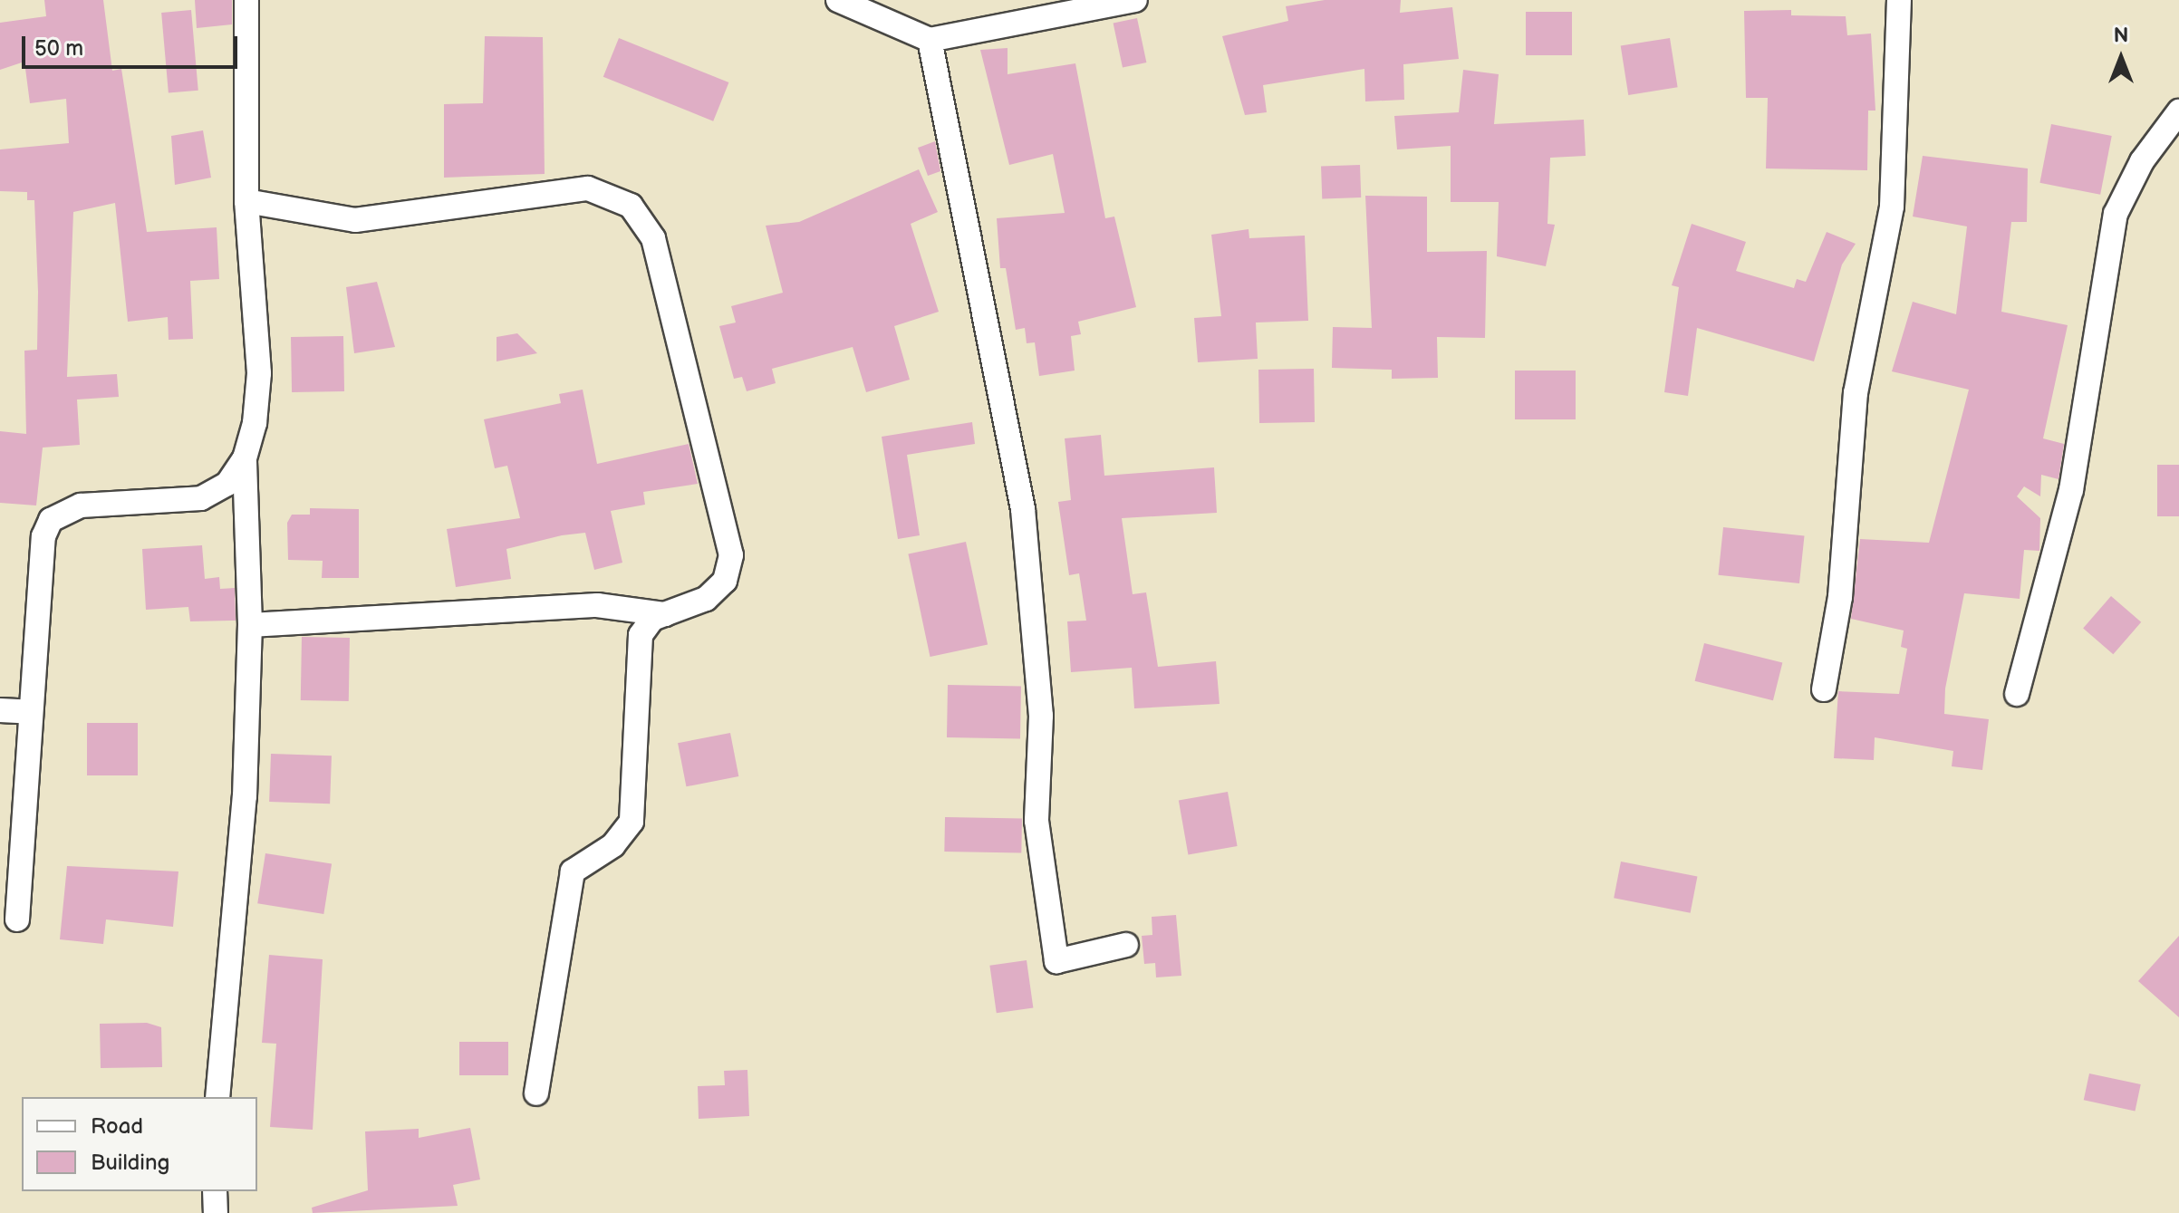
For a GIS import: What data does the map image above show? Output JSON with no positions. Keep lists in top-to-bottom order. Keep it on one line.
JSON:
{"legend":["Road","Building"],"scale_bar":"50 m","north":"top"}
